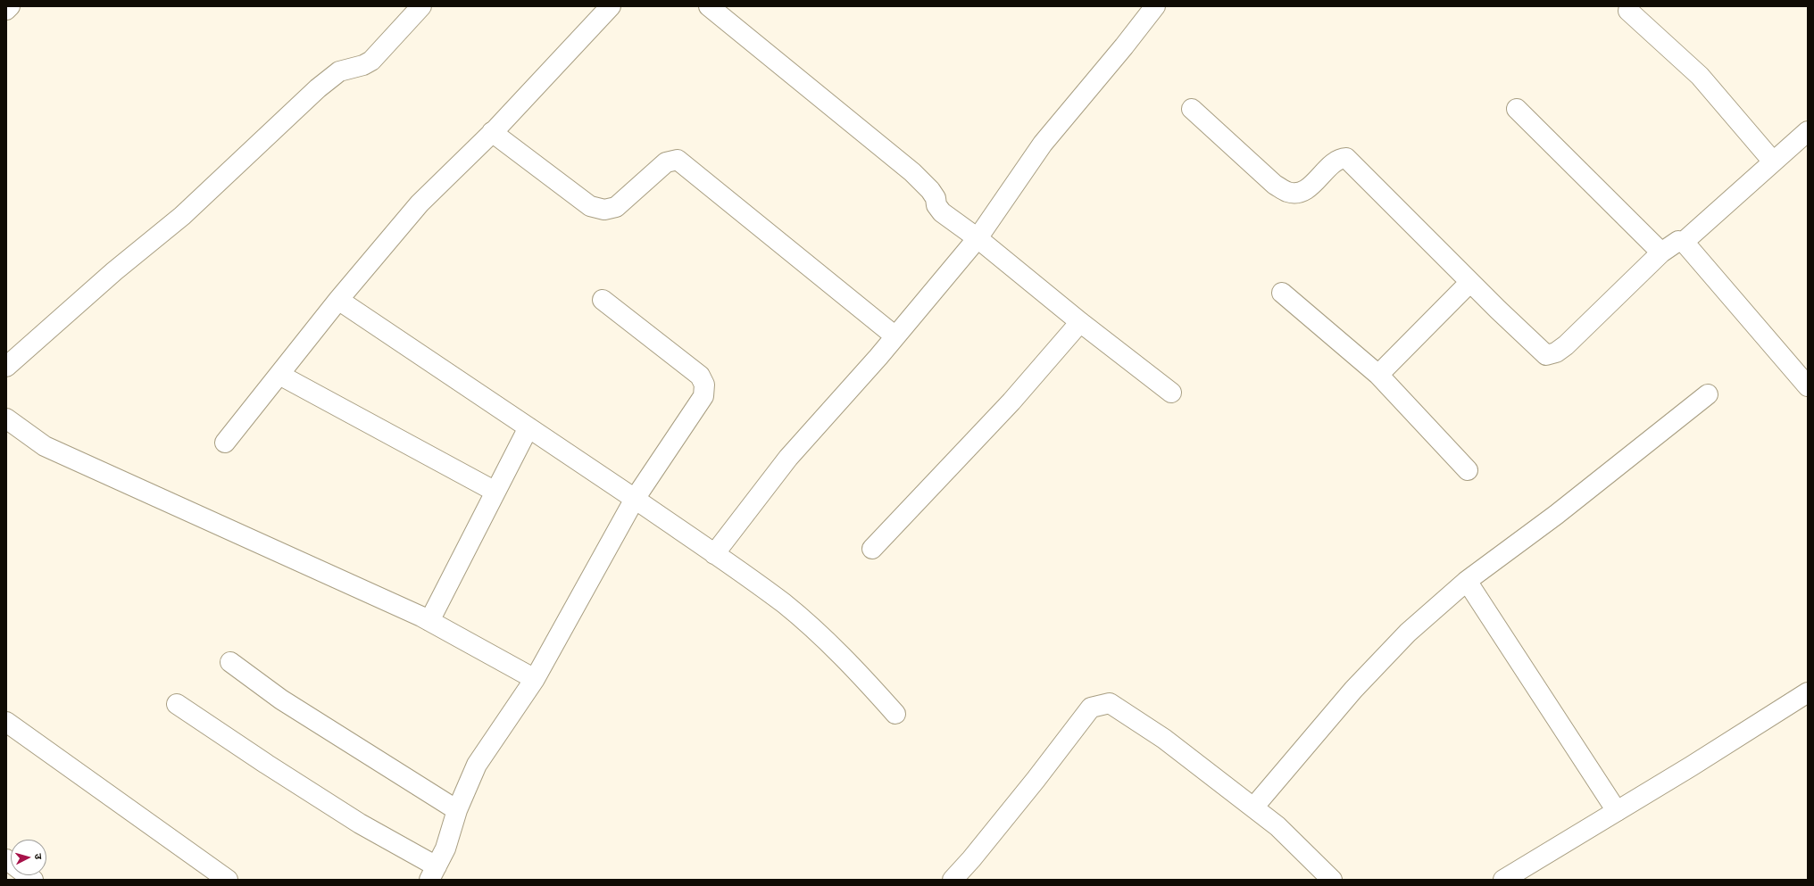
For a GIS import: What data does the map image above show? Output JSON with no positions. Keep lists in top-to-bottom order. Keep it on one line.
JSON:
{"north":"right"}
